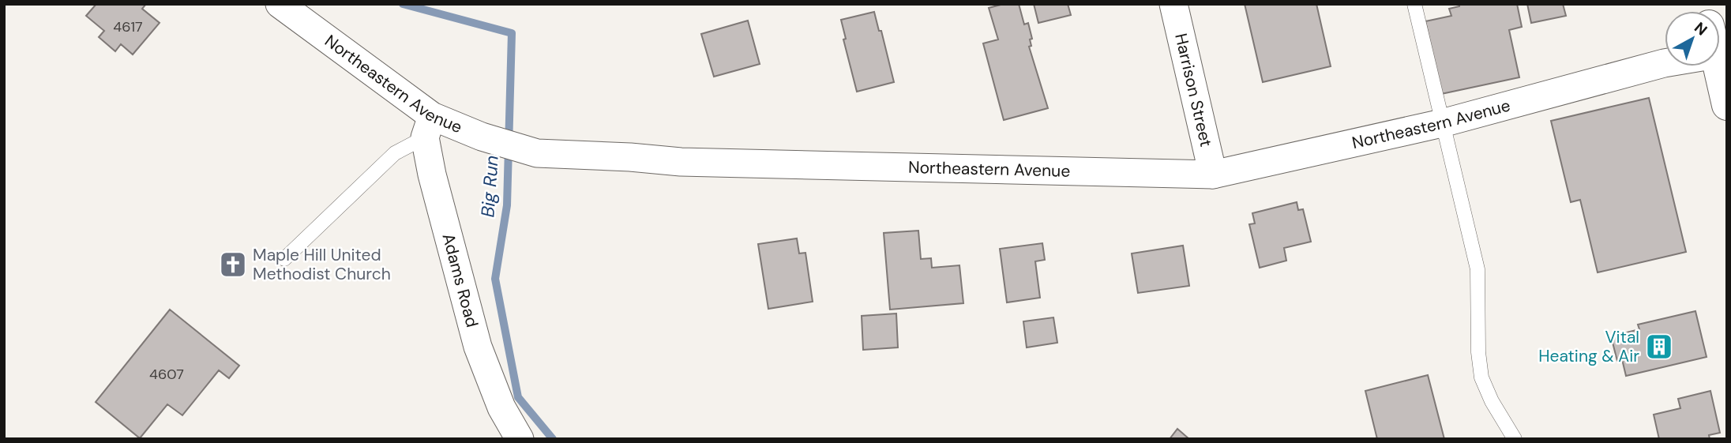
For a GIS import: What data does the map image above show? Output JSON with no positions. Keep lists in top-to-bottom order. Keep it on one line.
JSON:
{"streets":{"street":["Northeastern Avenue","Harrison Street","Adams Road"]},"crossings":[["Northeastern Avenue","Harrison Street"],["Northeastern Avenue","Adams Road"]],"water":["Big Run"],"places":{"church":["Maple Hill United Methodist Church"],"building":["Vital Heating & Air"]},"house_numbers":["4617","4607"],"north":"top right"}
